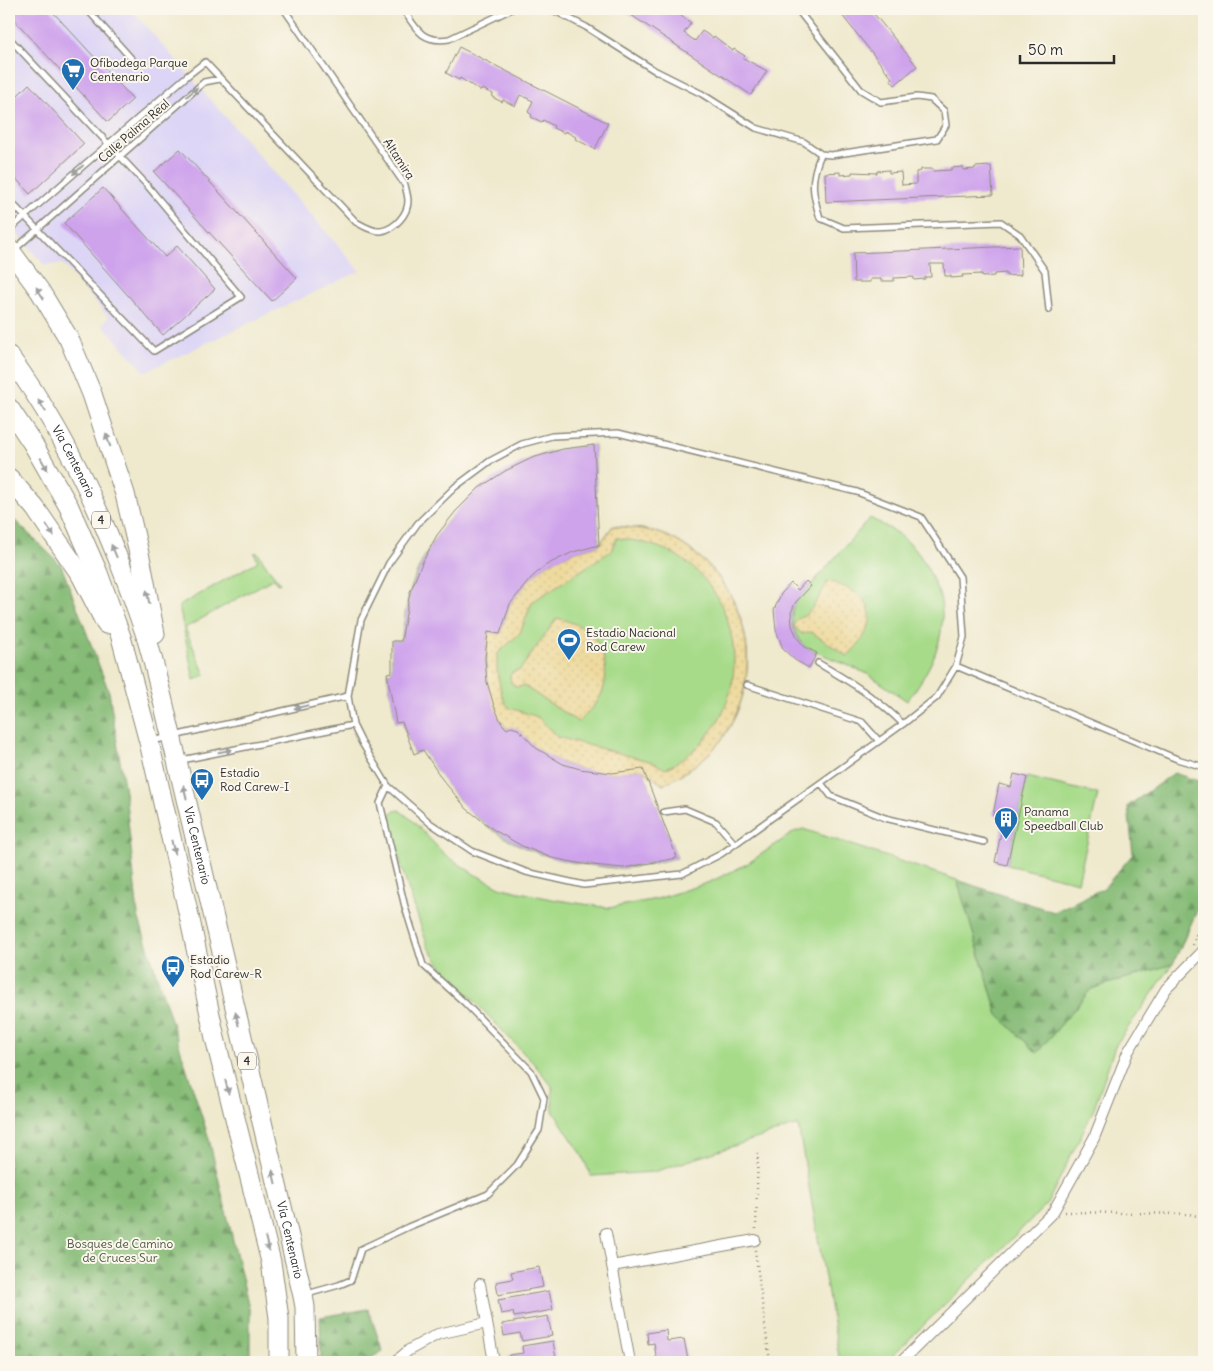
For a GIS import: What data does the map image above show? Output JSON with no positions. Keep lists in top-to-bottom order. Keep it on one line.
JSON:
{"streets":{"highway":["Vía Centenario","4"],"lane":["Calle Palma Real","Altamira"]},"crossings":[["Calle Palma Real","Altamira"]],"parks":["Bosques de Camino de Cruces Sur"],"places":{"supermarket":["Ofibodega Parque Centenario"],"sports":["Estadio Nacional Rod Carew"],"bus stop":["Estadio Rod Carew-I","Estadio Rod Carew-R"],"building":["Panama Speedball Club"]},"scale_bar":"50 m"}
